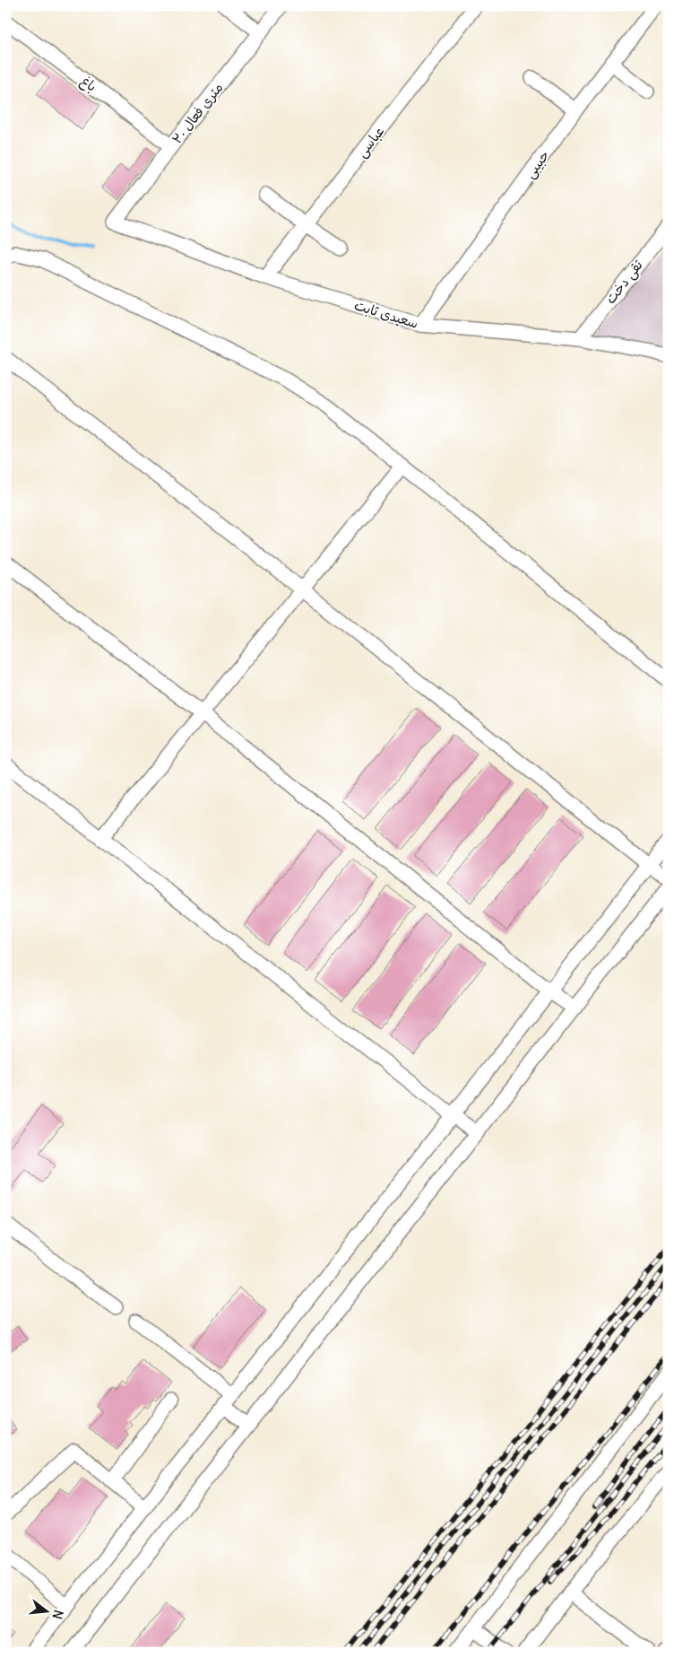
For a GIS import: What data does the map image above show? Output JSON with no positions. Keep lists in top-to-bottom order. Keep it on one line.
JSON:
{"streets":{"street":["باغ","۲۰ متری فعال","عباسی","حبیبی","تقی دخت","سعیدی ثابت"]},"crossings":[["باغ","۲۰ متری فعال"],["۲۰ متری فعال","سعیدی ثابت"],["عباسی","سعیدی ثابت"],["حبیبی","سعیدی ثابت"],["تقی دخت","سعیدی ثابت"]],"north":"right"}
